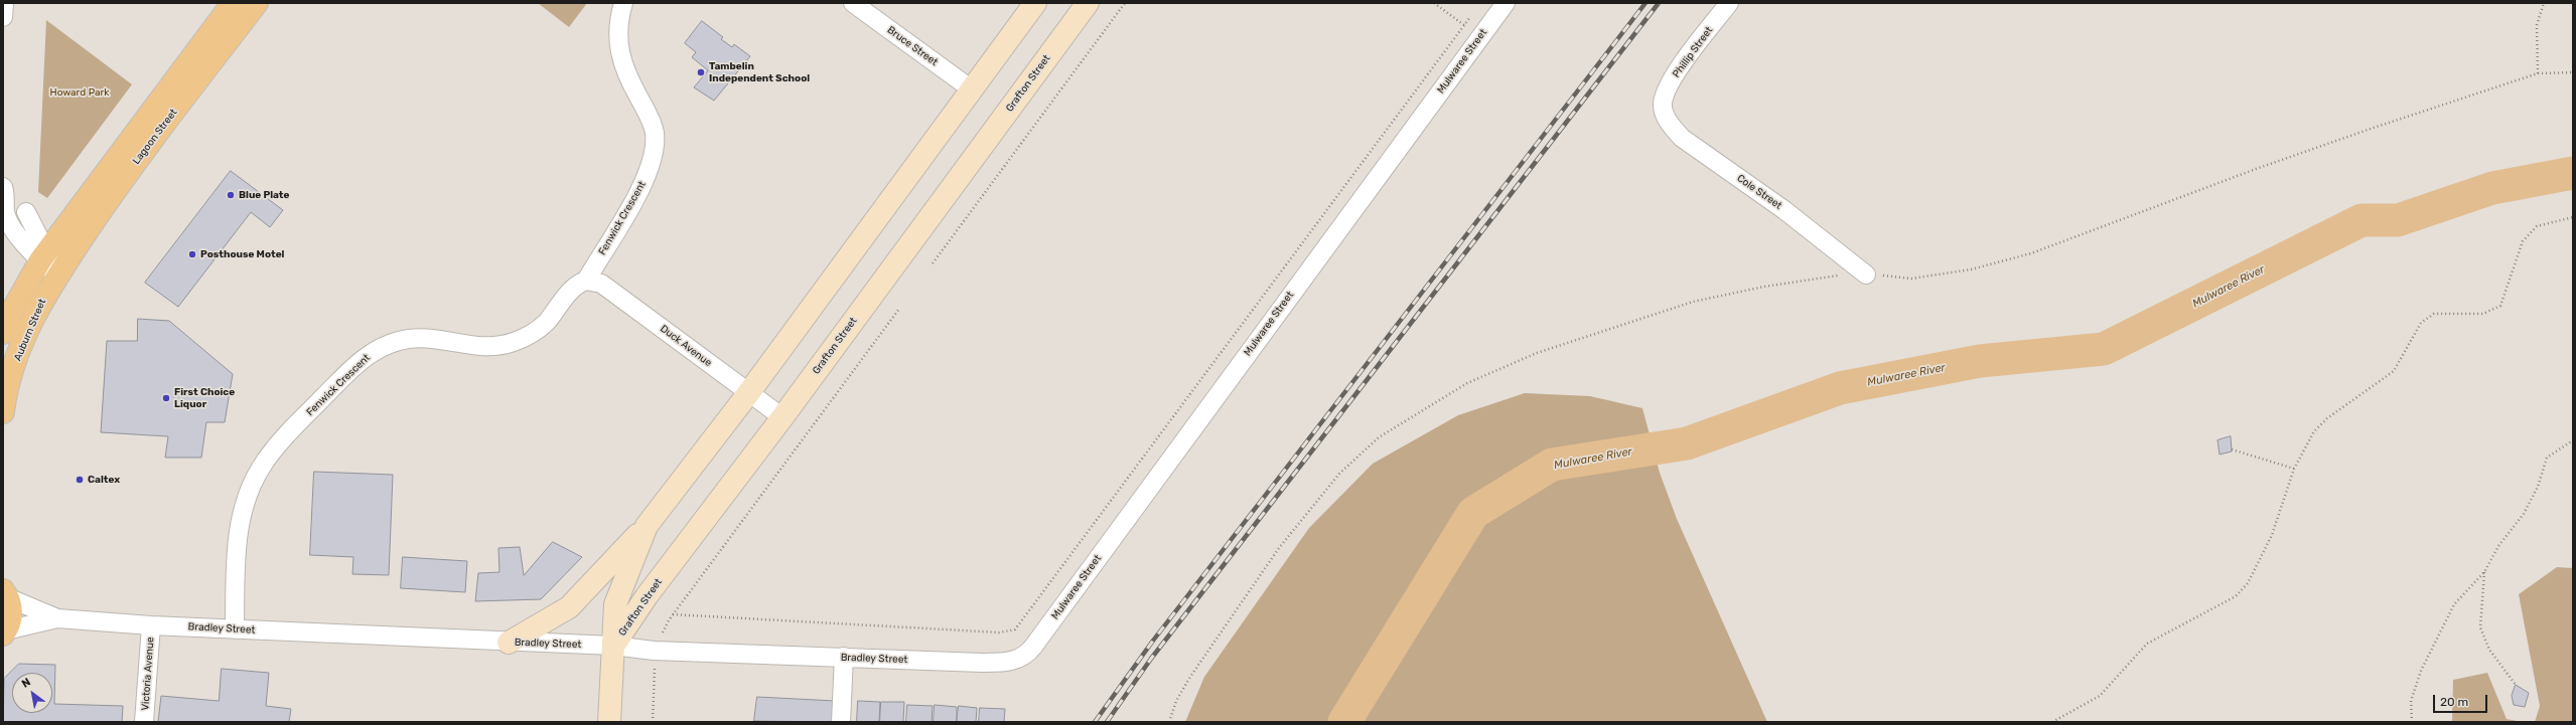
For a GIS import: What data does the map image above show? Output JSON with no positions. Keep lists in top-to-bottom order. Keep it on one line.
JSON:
{"streets":{"main road":["Lagoon Street","Auburn Street"],"street":["Bruce Street","Phillip Street","Mulwaree Street","Grafton Street","Cole Street","Fenwick Crescent","Duck Avenue","Bradley Street","Victoria Avenue"]},"crossings":[["Bruce Street","Grafton Street"],["Phillip Street","Cole Street"],["Mulwaree Street","Bradley Street"],["Grafton Street","Duck Avenue"],["Grafton Street","Bradley Street"],["Lagoon Street","Auburn Street"],["Fenwick Crescent","Duck Avenue"],["Fenwick Crescent","Bradley Street"],["Bradley Street","Victoria Avenue"]],"water":["Mulwaree River"],"parks":["Howard Park"],"places":["Tambelin Independent School","Blue Plate","Posthouse Motel","First Choice Liquor","Caltex"],"scale_bar":"20 m","north":"top left"}
